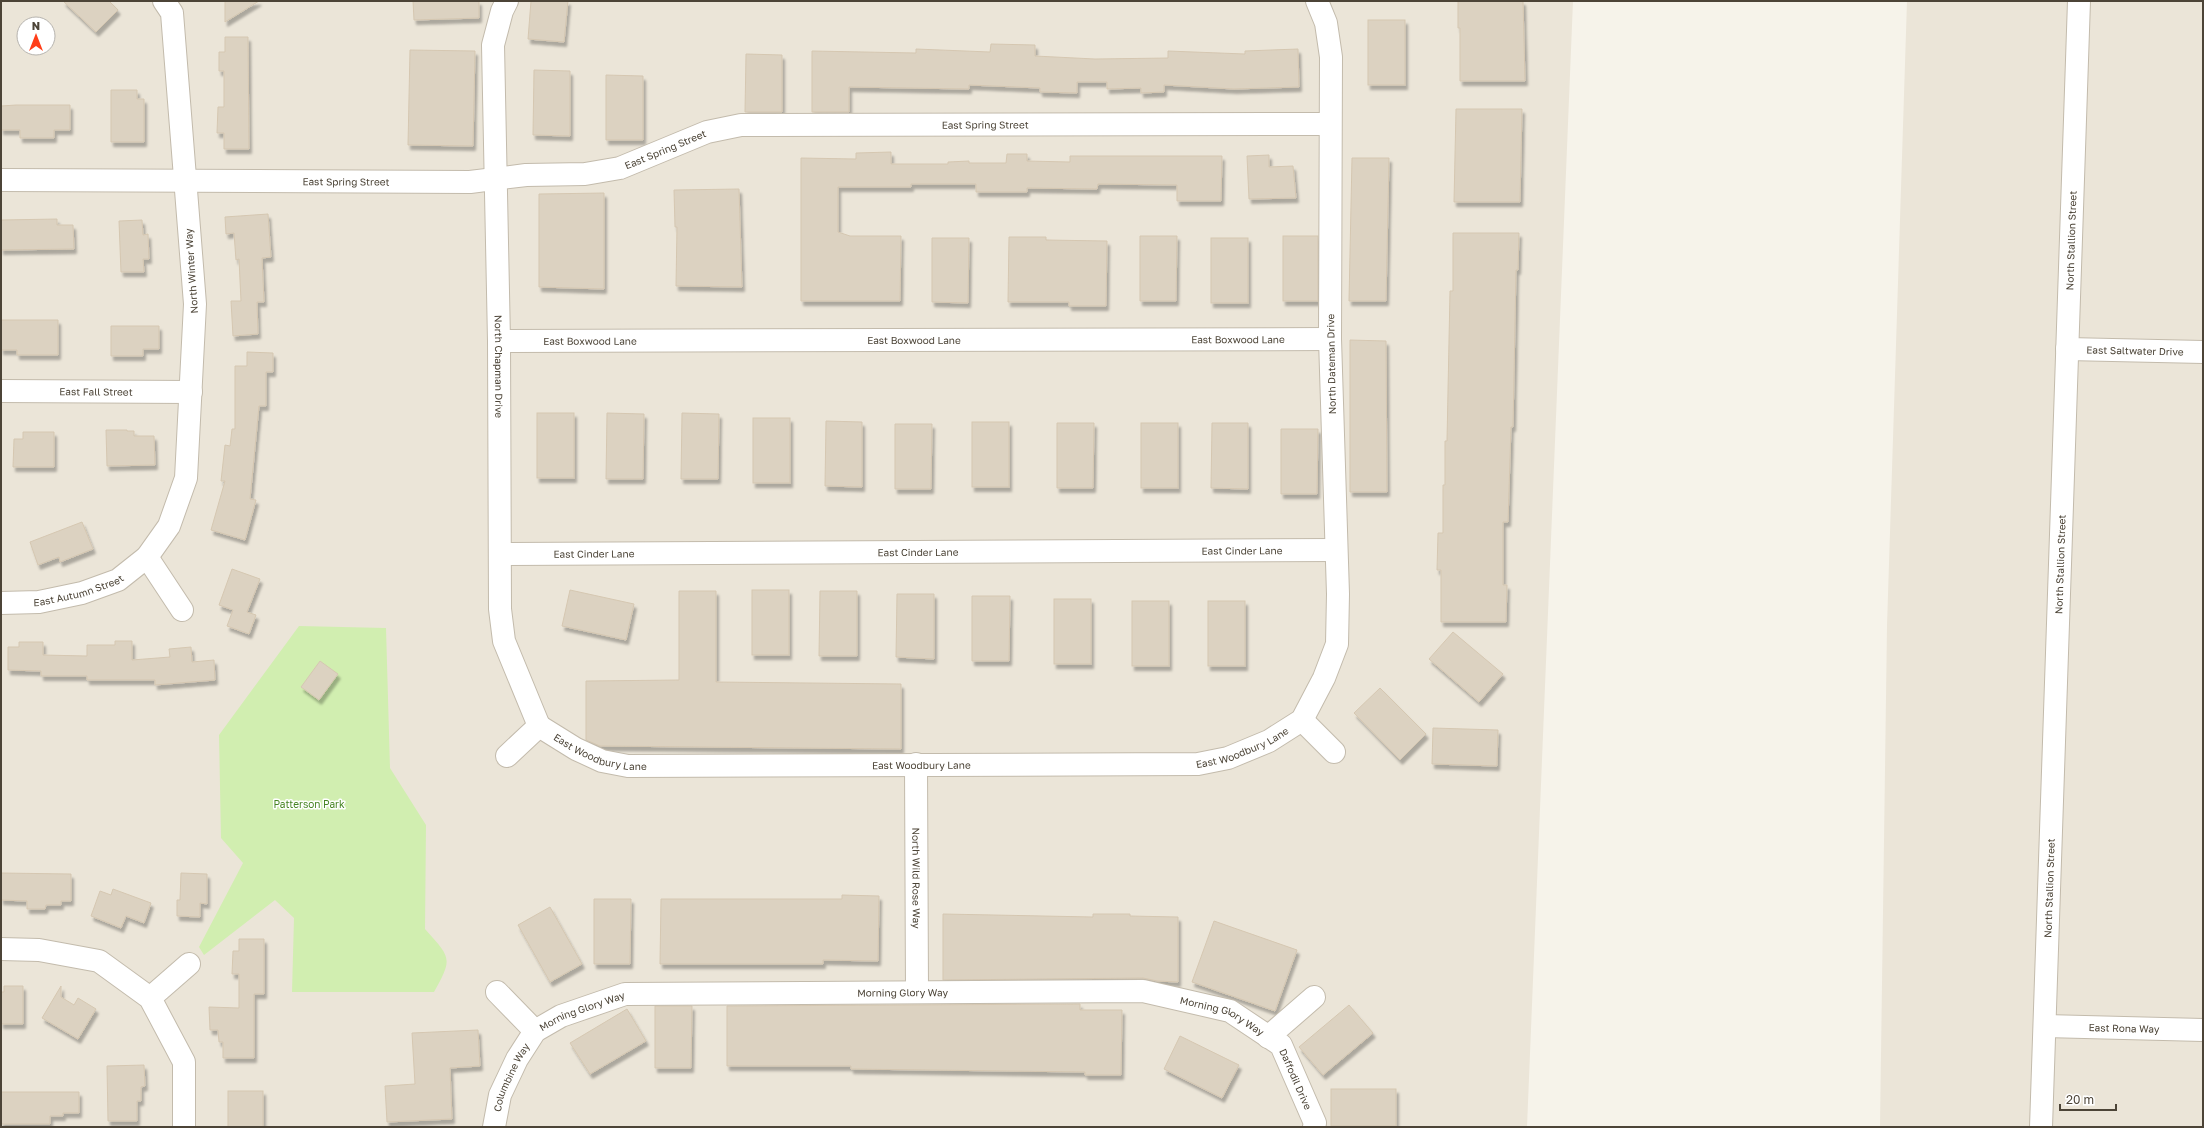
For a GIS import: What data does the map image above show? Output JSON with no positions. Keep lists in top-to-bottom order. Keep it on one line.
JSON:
{"streets":{"street":["East Spring Street","North Stallion Street","North Winter Way","East Boxwood Lane","East Saltwater Drive","North Dateman Drive","North Chapman Drive","East Fall Street","East Cinder Lane","East Autumn Street","East Woodbury Lane","North Wild Rose Way","Morning Glory Way","East Rona Way","Columbine Way","Daffodil Drive"]},"crossings":[["East Spring Street","North Winter Way"],["East Spring Street","North Dateman Drive"],["East Spring Street","North Chapman Drive"],["North Stallion Street","East Saltwater Drive"],["North Stallion Street","East Rona Way"],["North Winter Way","East Fall Street"],["North Winter Way","East Autumn Street"],["East Boxwood Lane","North Dateman Drive"],["East Boxwood Lane","North Chapman Drive"],["North Dateman Drive","East Cinder Lane"],["North Dateman Drive","East Woodbury Lane"],["North Chapman Drive","East Cinder Lane"],["North Chapman Drive","East Woodbury Lane"],["East Woodbury Lane","North Wild Rose Way"],["North Wild Rose Way","Morning Glory Way"],["Morning Glory Way","Columbine Way"],["Morning Glory Way","Daffodil Drive"]],"parks":["Patterson Park"],"scale_bar":"20 m","north":"top"}
